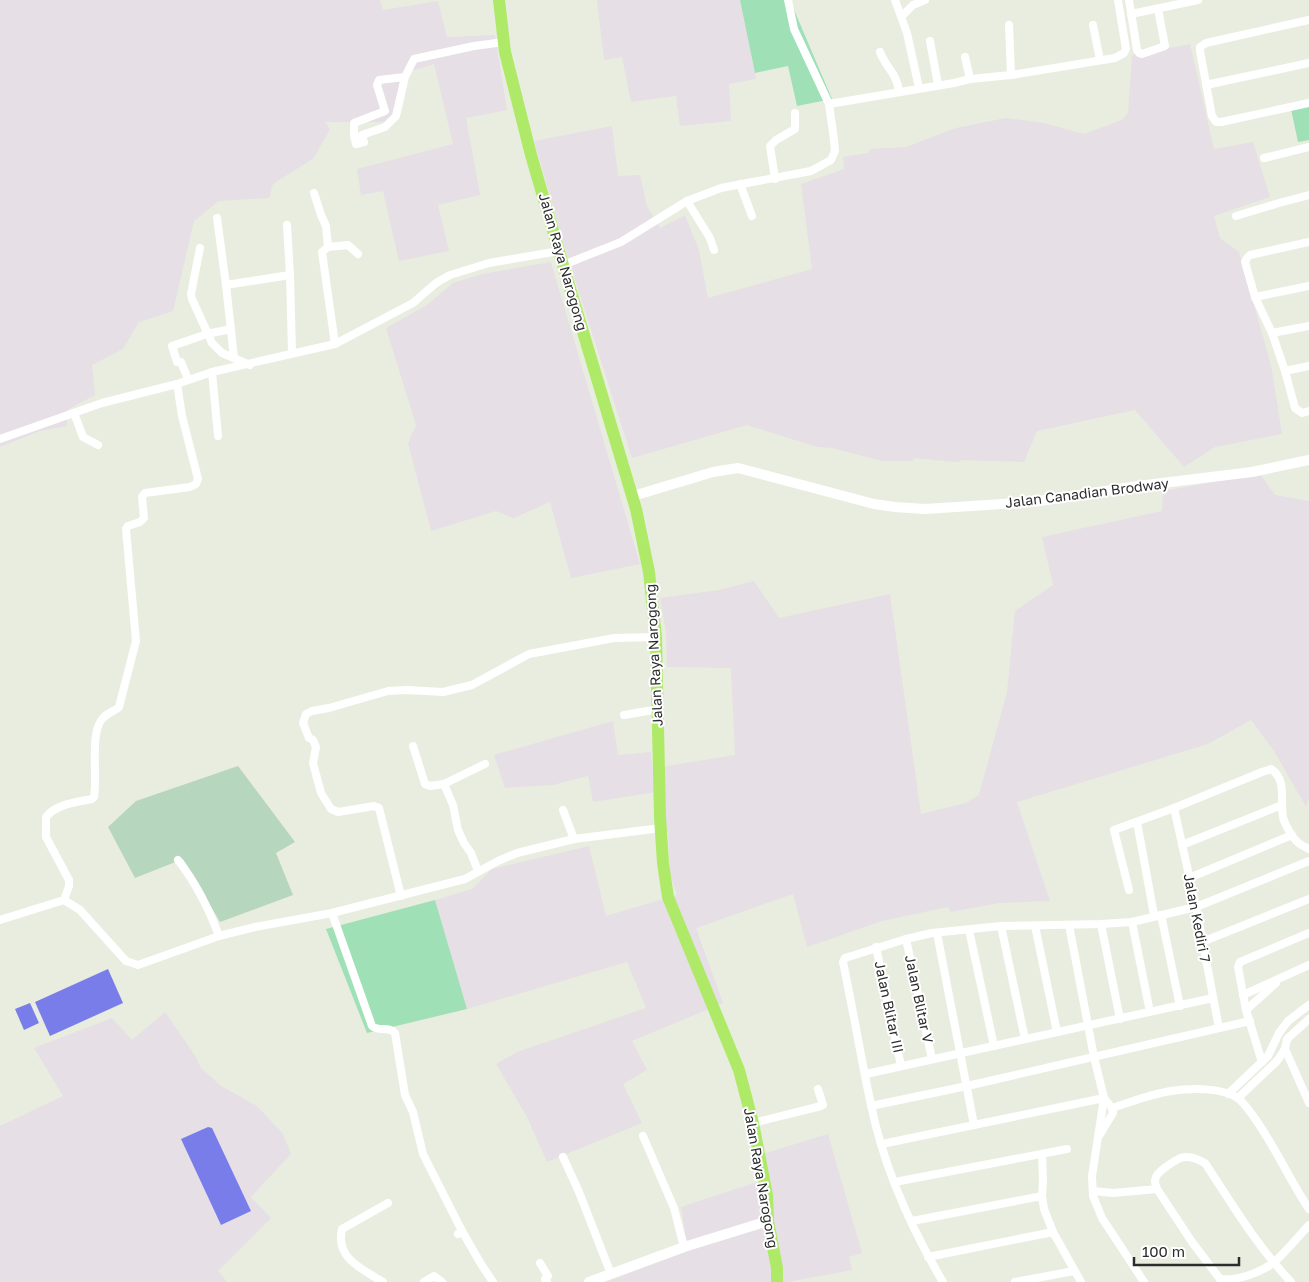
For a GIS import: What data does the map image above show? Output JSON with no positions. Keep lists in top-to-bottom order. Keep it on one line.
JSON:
{"streets":{"main road":["Jalan Raya Narogong"],"street":["Jalan Canadian Brodway","Jalan Kediri 7","Jalan Blitar V","Jalan Blitar III"]},"crossings":[["Jalan Raya Narogong","Jalan Canadian Brodway"]],"scale_bar":"100 m"}
